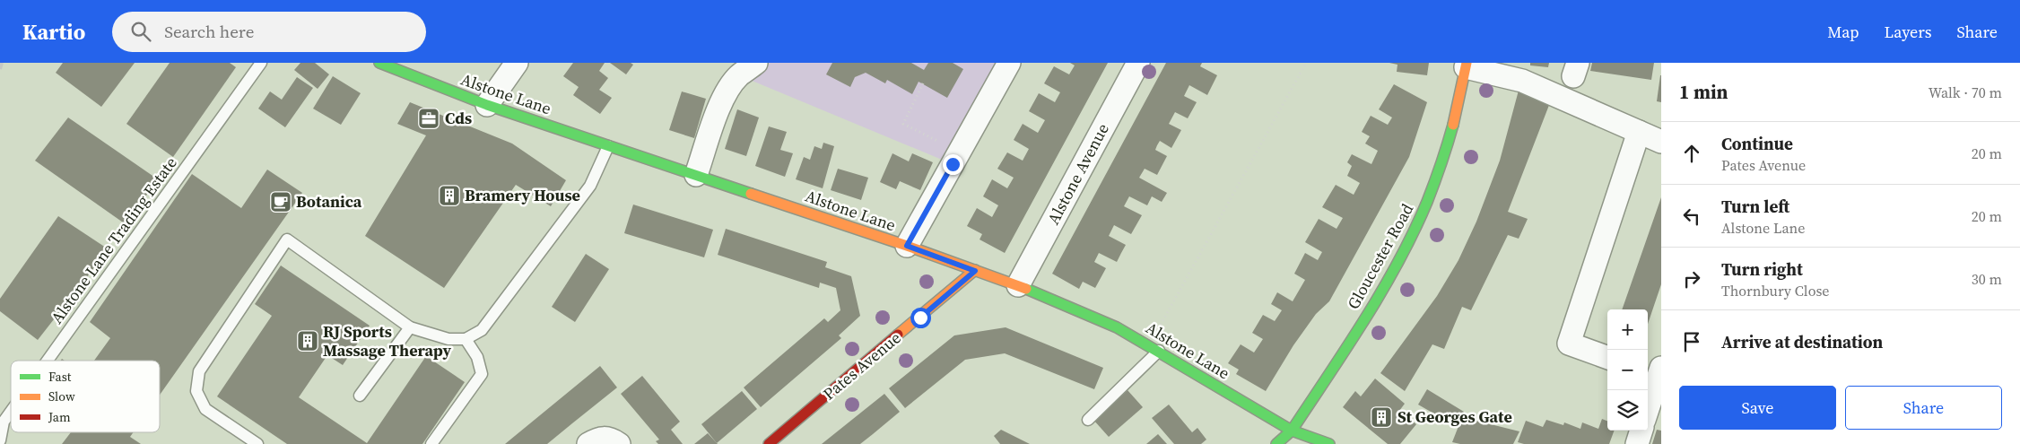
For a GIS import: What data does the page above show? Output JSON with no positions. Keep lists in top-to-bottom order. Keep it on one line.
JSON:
{"streets":{"street":["Alstone Lane","Alstone Avenue","Gloucester Road","Pates Avenue"],"lane":["Alstone Lane Trading Estate"]},"crossings":[["Alstone Lane","Alstone Avenue"],["Alstone Lane","Gloucester Road"],["Alstone Lane","Pates Avenue"]],"places":{"office":["Cds"],"building":["Bramery House","RJ Sports Massage Therapy","St Georges Gate"],"cafe":["Botanica"]},"legend":["Fast","Slow","Jam"],"page":{"header":"Kartio","search":"Search here","nav":["Map","Layers","Share"],"heading":["1 min","Walk · 70 m"],"list":[["Continue","Pates Avenue","20 m"],["Turn left","Alstone Lane","20 m"],["Turn right","Thornbury Close","30 m"],"Arrive at destination"],"map_buttons":["+","−"],"buttons":["Save","Share"]}}
